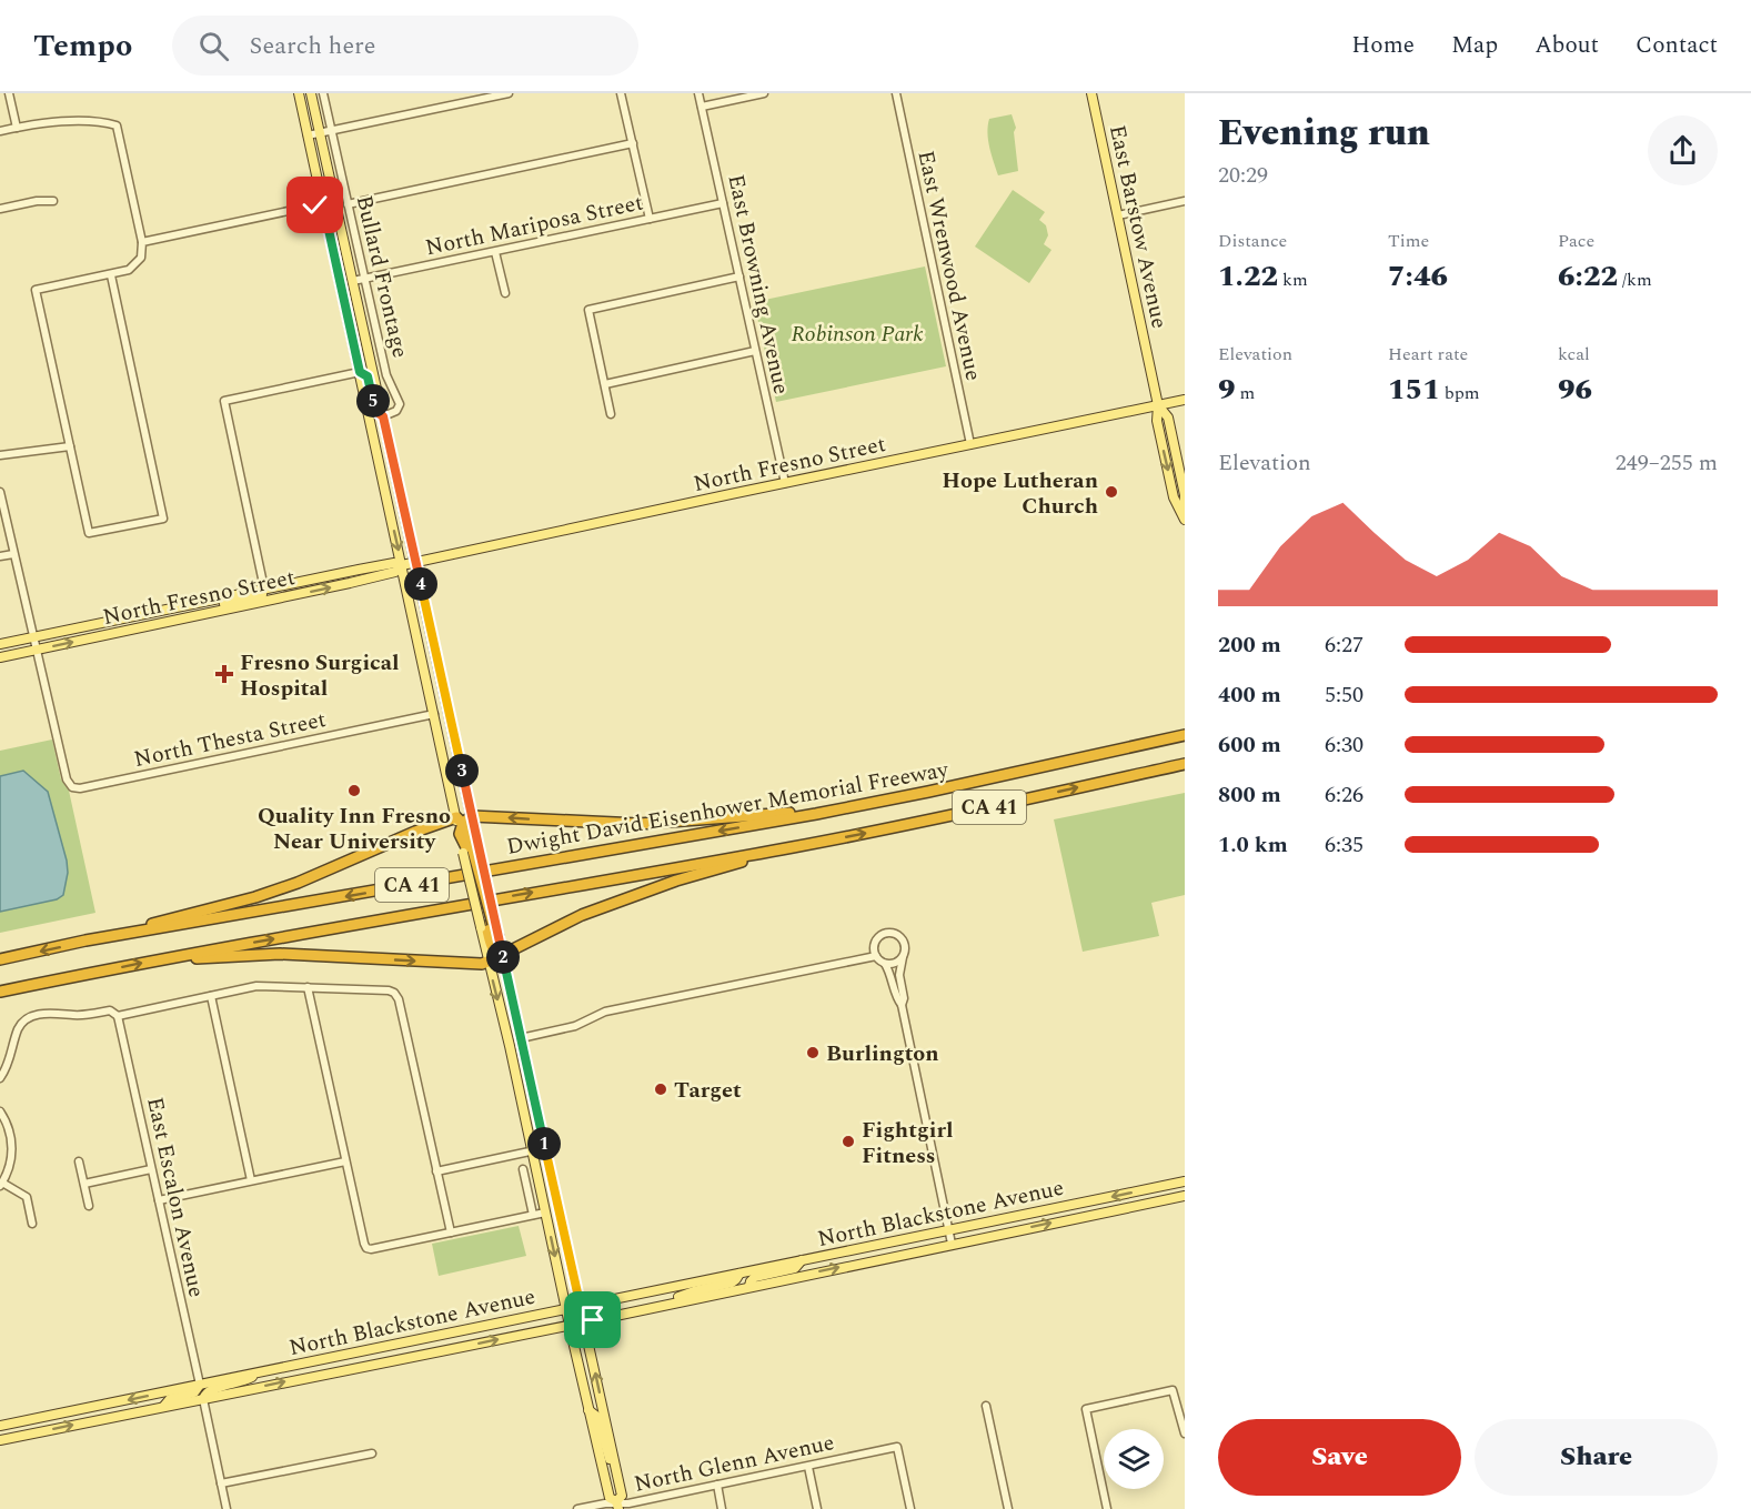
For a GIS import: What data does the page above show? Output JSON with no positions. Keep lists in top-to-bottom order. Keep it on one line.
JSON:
{"streets":{"highway":["Dwight David Eisenhower Memorial Freeway","CA 41"],"main road":["East Barstow Avenue","North Fresno Street","North Blackstone Avenue"],"street":["North Mariposa Street","East Wrenwood Avenue","Bullard Frontage","East Browning Avenue","North Thesta Street","East Escalon Avenue","North Glenn Avenue"]},"crossings":[["North Mariposa Street","Bullard Frontage"],["North Mariposa Street","East Browning Avenue"],["East Barstow Avenue","North Fresno Street"],["East Wrenwood Avenue","North Fresno Street"],["East Browning Avenue","North Fresno Street"],["North Fresno Street","North Thesta Street"],["East Escalon Avenue","North Blackstone Avenue"]],"parks":["Robinson Park"],"places":{"other":["Hope Lutheran Church","Quality Inn Fresno Near University","Burlington","Target","Fightgirl Fitness"],"health":["Fresno Surgical Hospital"]},"page":{"header":"Tempo","search":"Search here","nav":["Home","Map","About","Contact"],"heading":["Evening run","20:29"],"stats":[["Distance","1.22 km"],["Time","7:46"],["Pace","6:22 /km"],["Elevation","9 m"],["Heart rate","151 bpm"],["kcal","96"]],"pins":["5","4","3","2","1"],"chart":["Elevation","249–255 m"],"list":[{"name":"200 m","note":"6:27"},{"name":"400 m","note":"5:50"},{"name":"600 m","note":"6:30"},{"name":"800 m","note":"6:26"},{"name":"1.0 km","note":"6:35"}],"buttons":["Save","Share"]}}
